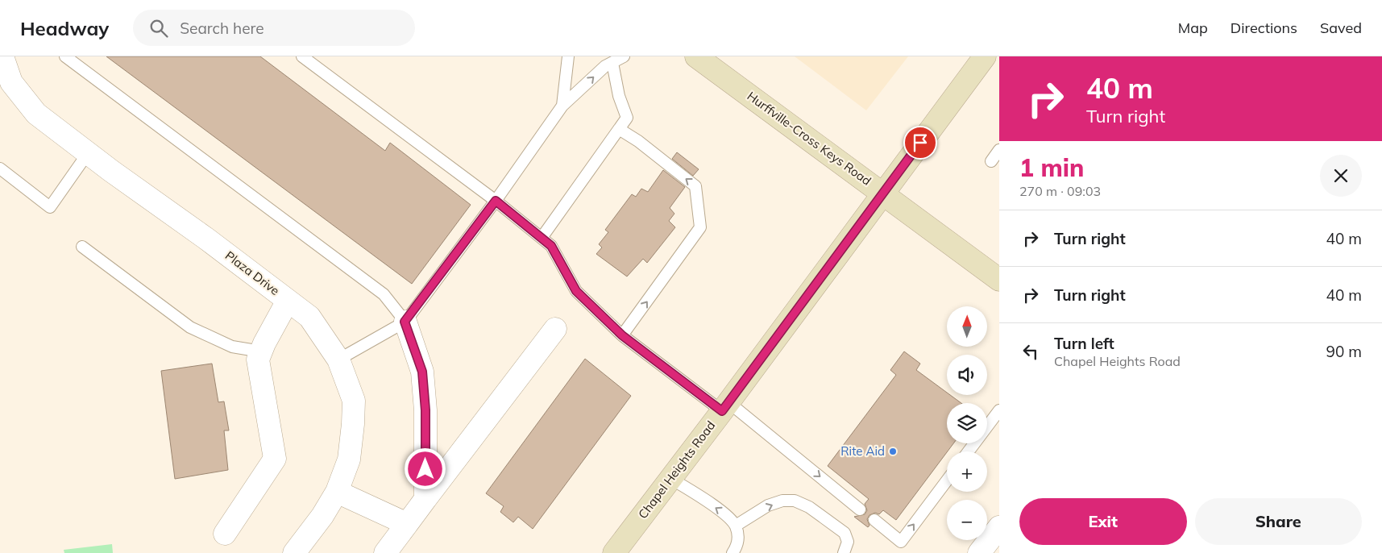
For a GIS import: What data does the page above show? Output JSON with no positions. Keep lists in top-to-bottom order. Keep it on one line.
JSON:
{"streets":{"street":["Hurffville-Cross Keys Road","Plaza Drive","Chapel Heights Road"]},"crossings":[["Hurffville-Cross Keys Road","Chapel Heights Road"]],"places":["Rite Aid"],"north":"top","page":{"header":"Headway","search":"Search here","nav":["Map","Directions","Saved"],"turn":["40 m","Turn right"],"heading":["1 min","270 m · 09:03"],"list":[{"name":"Turn right","value":"40 m"},{"name":"Turn right","value":"40 m"},{"name":"Turn left","note":"Chapel Heights Road","value":"90 m"}],"map_buttons":["+","−"],"buttons":["Exit","Share"]}}
